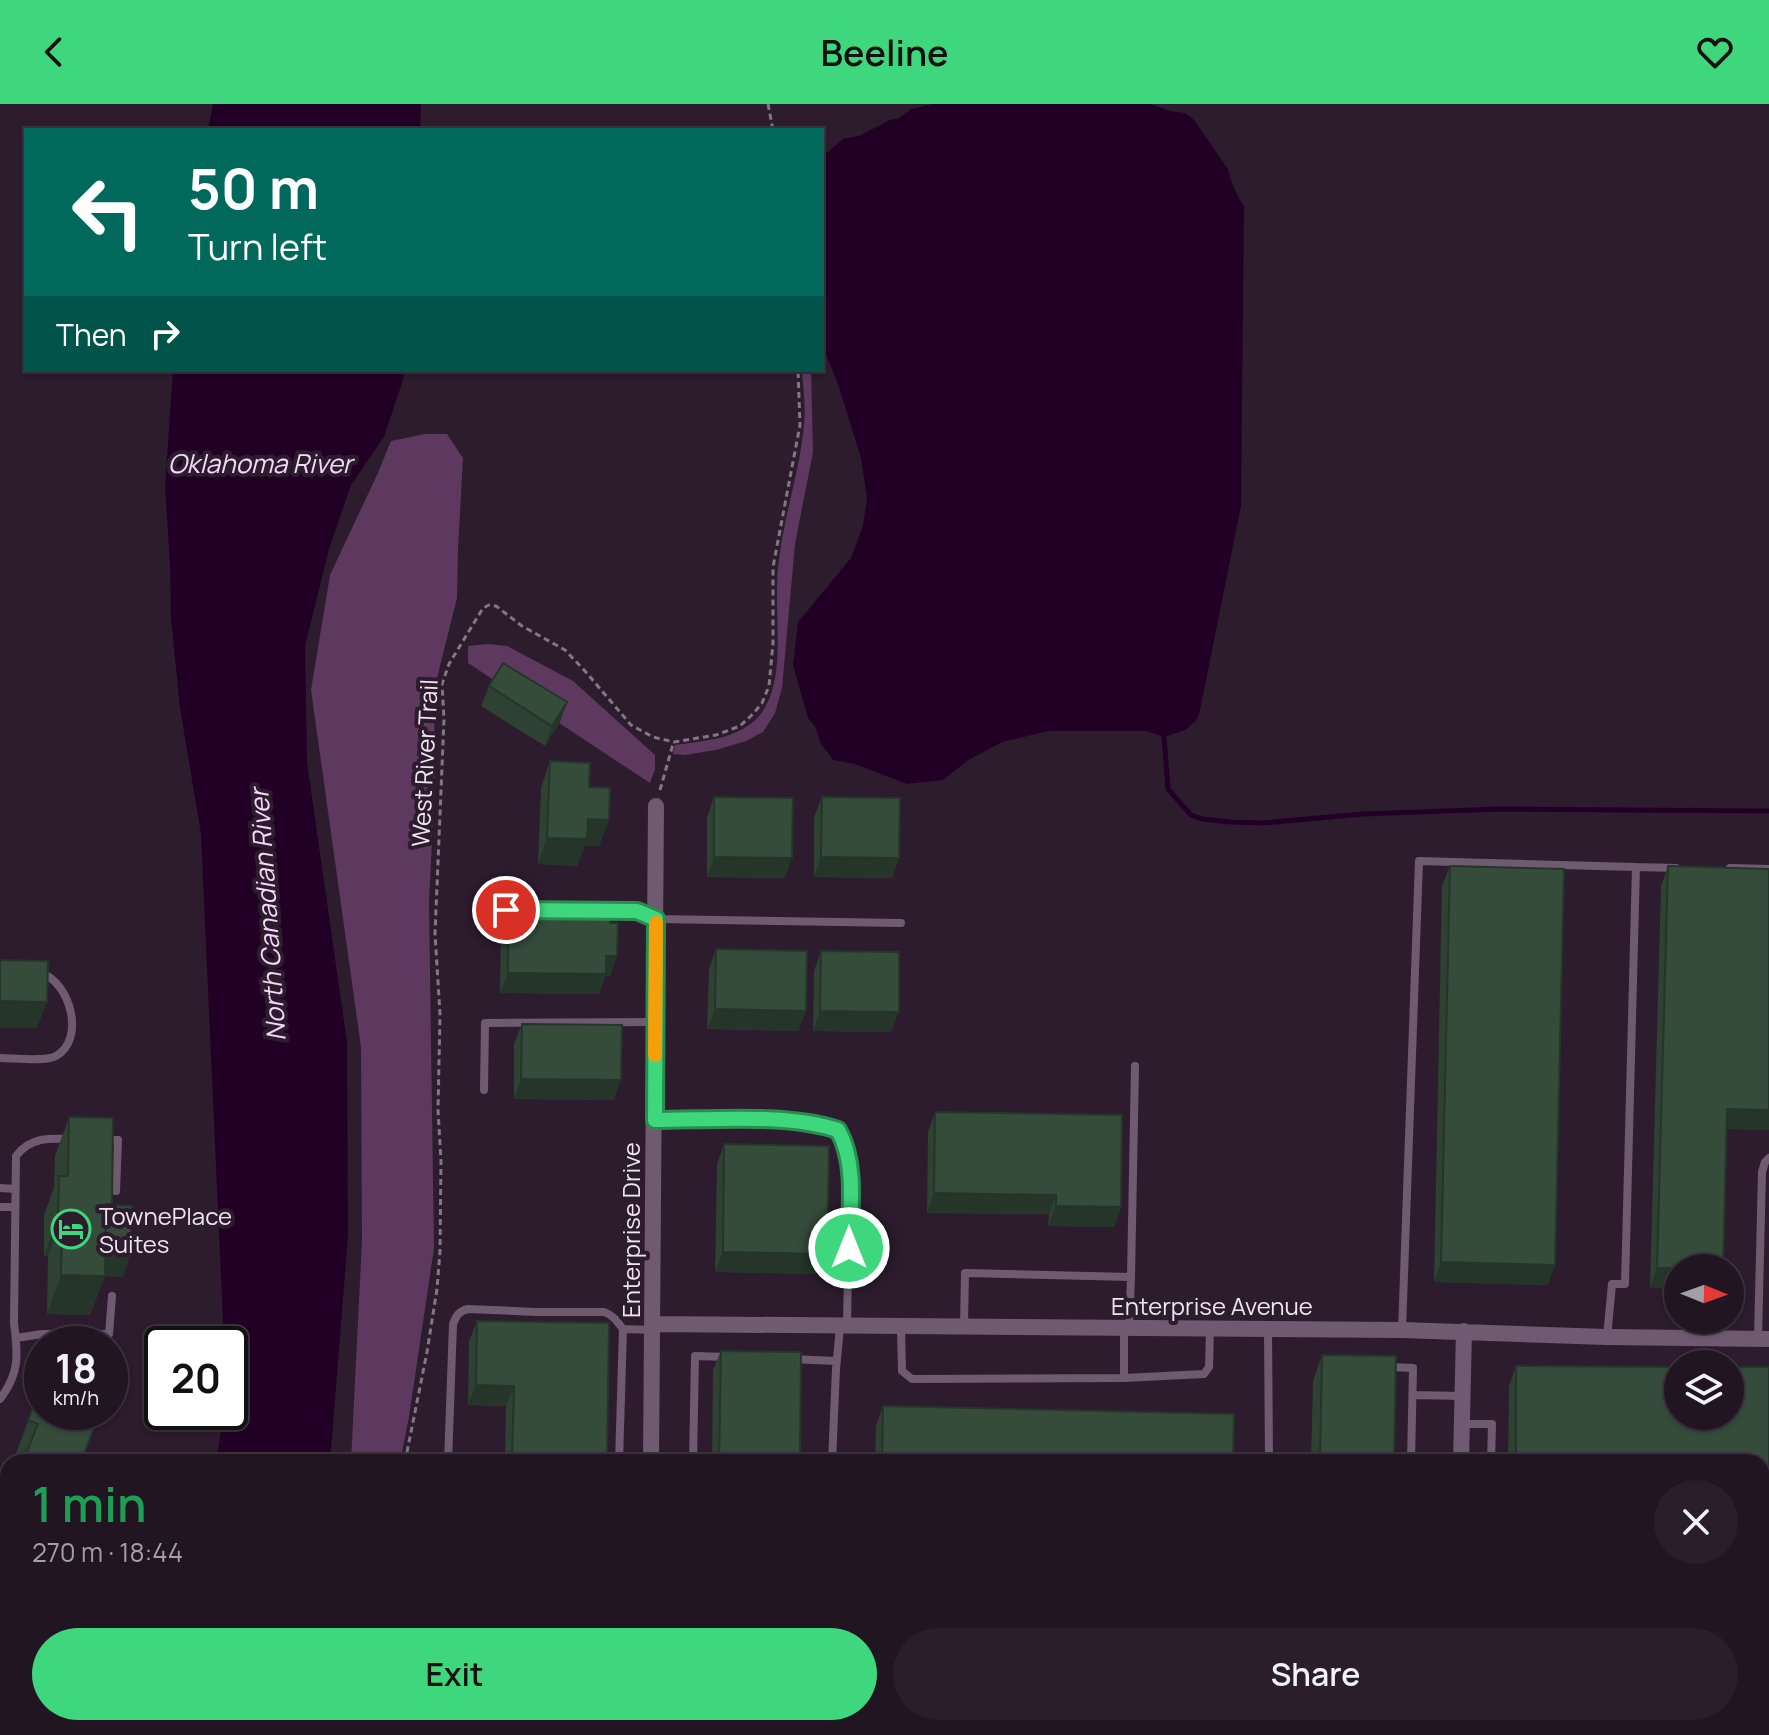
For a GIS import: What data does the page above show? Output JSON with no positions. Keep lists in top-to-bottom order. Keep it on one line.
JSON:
{"streets":{"street":["Enterprise Drive","Enterprise Avenue"],"path":["West River Trail"]},"crossings":[["Enterprise Drive","Enterprise Avenue"]],"water":["Oklahoma River","North Canadian River"],"places":{"hotel":["TownePlace Suites"]},"north":"right","page":{"header":"Beeline","turn":["50 m","Turn left"],"then":"Then","speed":"18 km/h","limit":"20","heading":["1 min","270 m · 18:44"],"buttons":["Exit","Share"]}}
